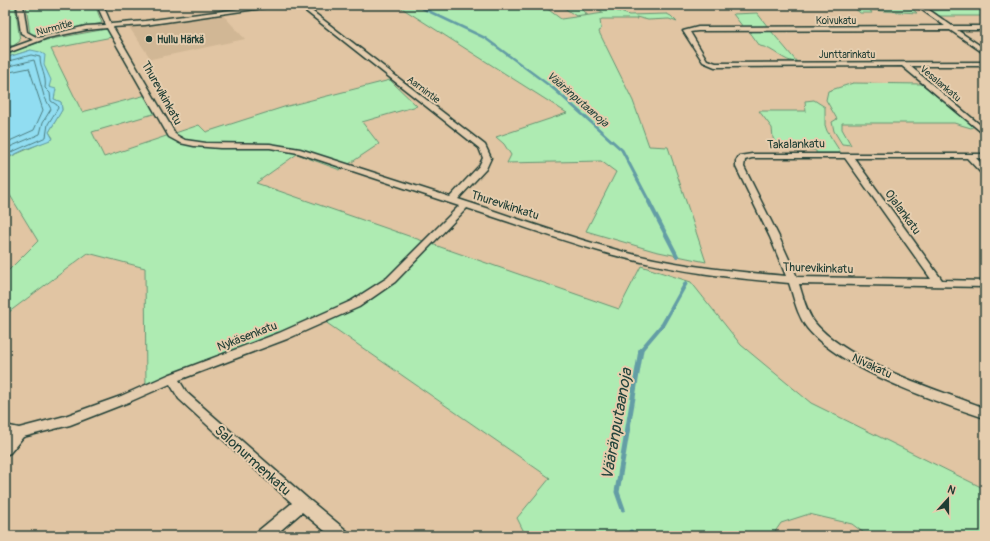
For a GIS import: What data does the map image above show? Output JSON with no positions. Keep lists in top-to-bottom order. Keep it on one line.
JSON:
{"streets":{"street":["Koivukatu","Nurmitie","Junttarinkatu","Vesalankatu","Aarnintie","Thurevikinkatu","Takalankatu","Ojalankatu","Nykäsenkatu","Nivakatu","Salonurmenkatu"]},"crossings":[["Koivukatu","Junttarinkatu"],["Nurmitie","Thurevikinkatu"],["Junttarinkatu","Vesalankatu"],["Aarnintie","Thurevikinkatu"],["Thurevikinkatu","Takalankatu"],["Thurevikinkatu","Ojalankatu"],["Thurevikinkatu","Nykäsenkatu"],["Thurevikinkatu","Nivakatu"],["Takalankatu","Ojalankatu"],["Takalankatu","Nivakatu"],["Nykäsenkatu","Salonurmenkatu"]],"water":["Vääränputaanoja"],"places":["Hullu Härkä"],"north":"top"}
